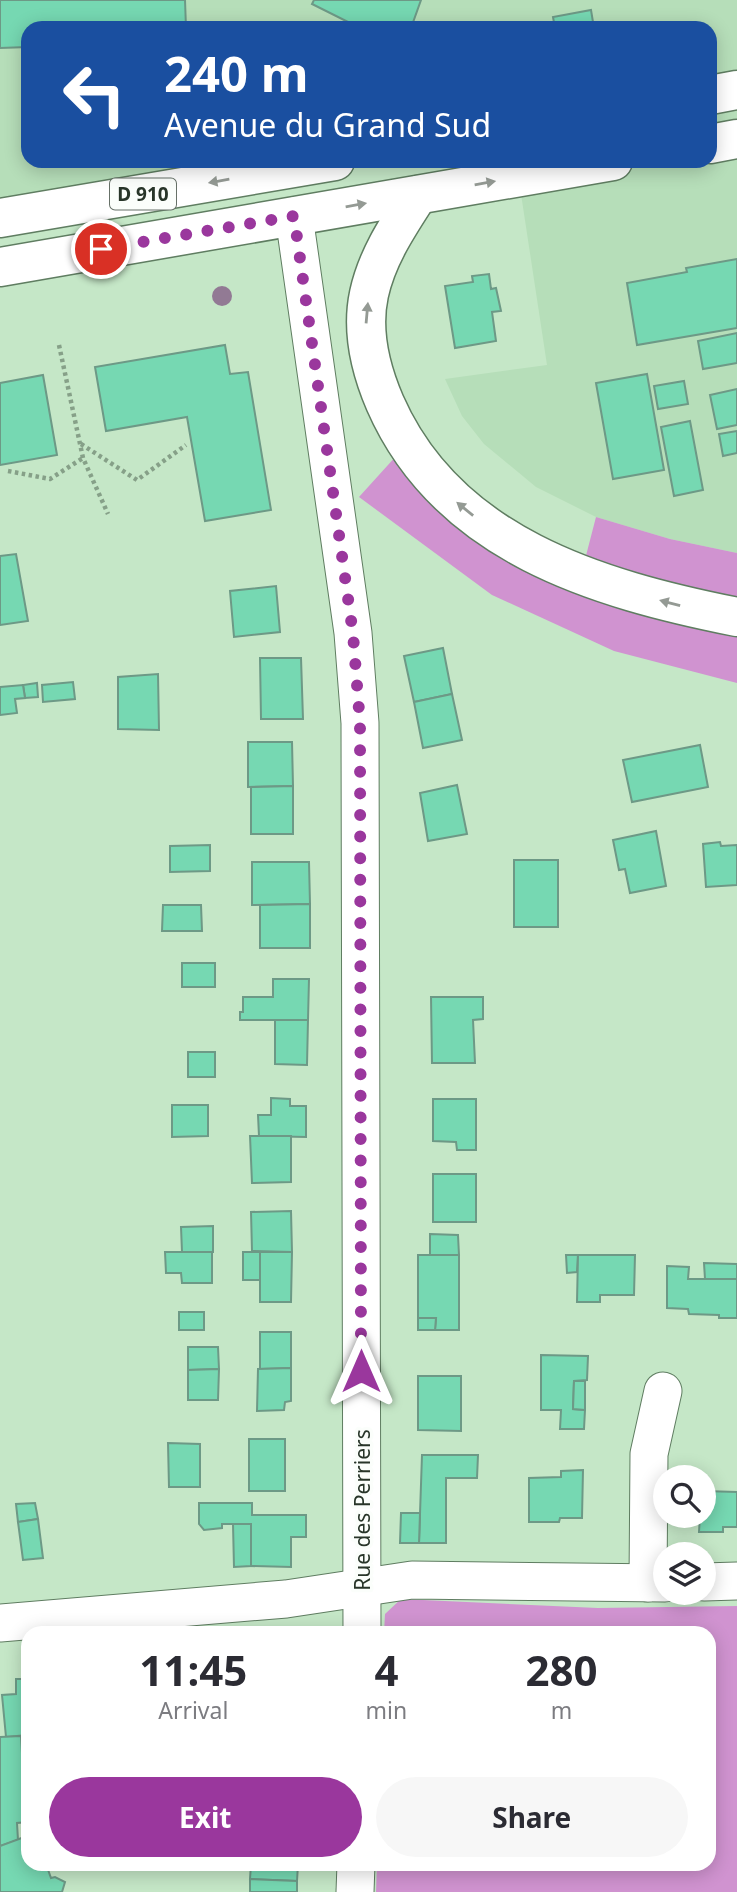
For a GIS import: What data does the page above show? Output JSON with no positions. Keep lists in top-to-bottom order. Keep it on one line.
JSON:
{"streets":{"main road":["D 910"],"street":["Rue des Perriers"]},"crossings":[["D 910","Rue des Perriers"]],"page":{"turn":["240 m","Avenue du Grand Sud"],"eta":["11:45","Arrival","4","min","280","m"],"buttons":["Exit","Share"]}}
